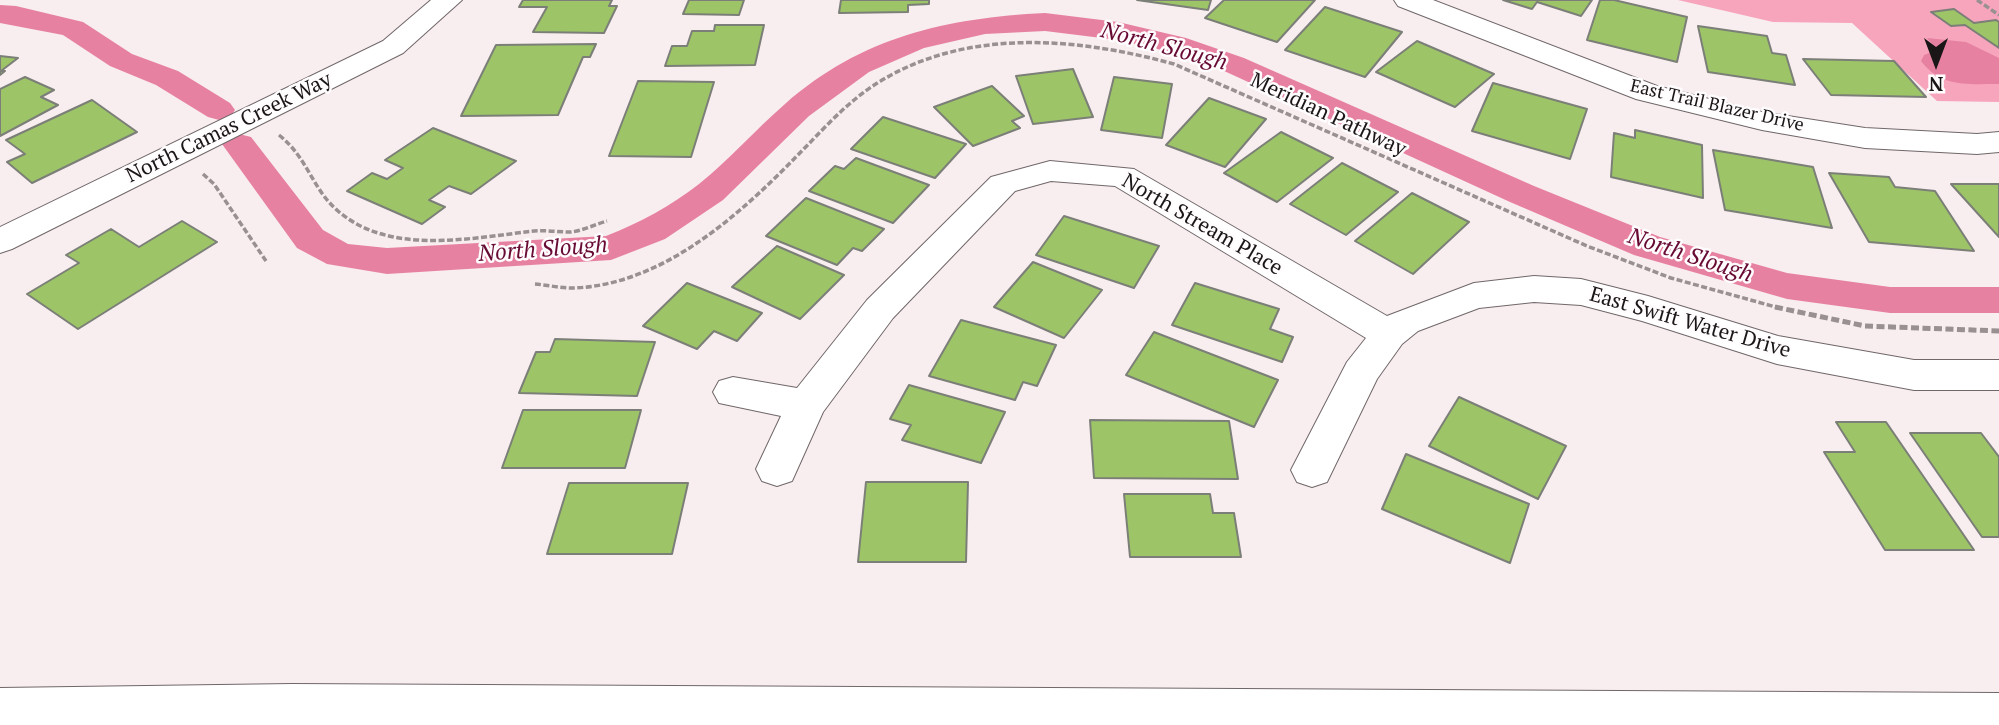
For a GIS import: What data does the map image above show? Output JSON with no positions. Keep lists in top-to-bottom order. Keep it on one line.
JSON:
{"streets":{"street":["East Trail Blazer Drive","North Camas Creek Way","North Stream Place","East Swift Water Drive"],"path":["Meridian Pathway"]},"crossings":[["North Stream Place","East Swift Water Drive"]],"water":["North Slough"],"north":"bottom"}
